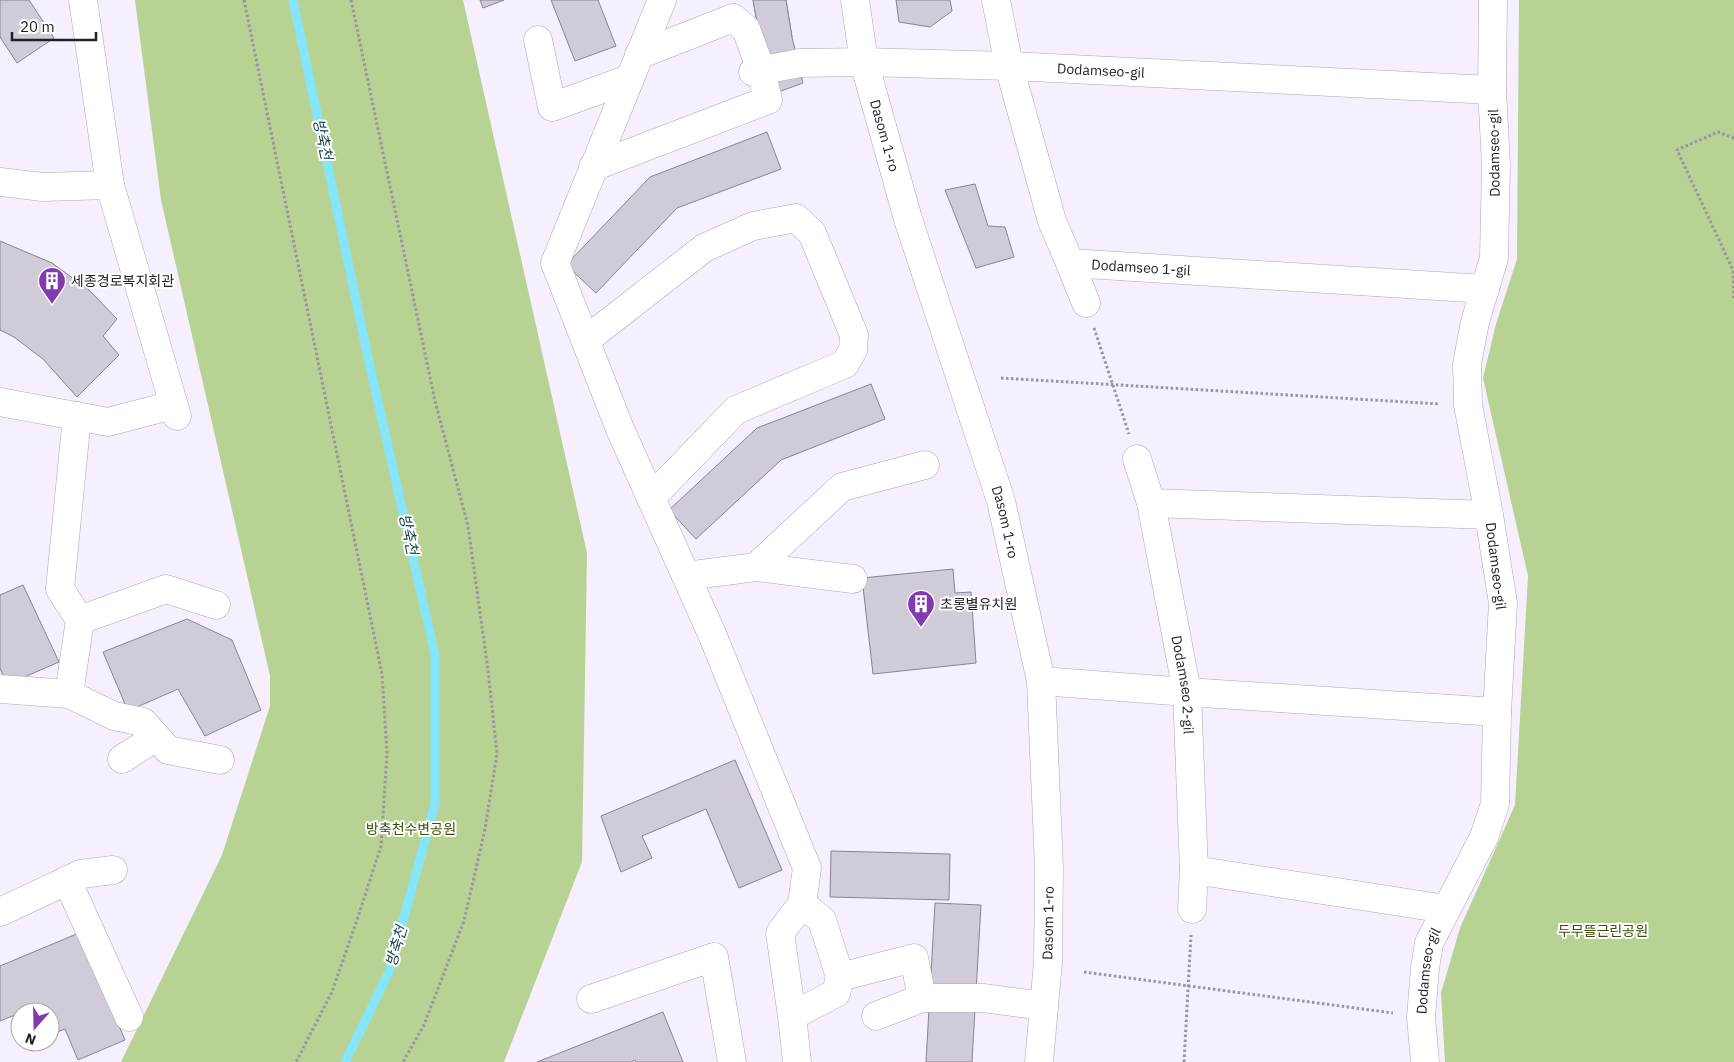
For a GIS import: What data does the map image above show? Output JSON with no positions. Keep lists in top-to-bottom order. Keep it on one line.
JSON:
{"streets":{"street":["Dodamseo-gil","Dasom 1-ro","Dodamseo 1-gil","Dodamseo 2-gil"]},"crossings":[["Dodamseo-gil","Dasom 1-ro"],["Dodamseo-gil","Dodamseo 1-gil"]],"water":["방축천"],"parks":["방축천수변공원","두무뜰근린공원"],"places":{"building":["세종경로복지회관","초롱별유치원"]},"scale_bar":"20 m","north":"bottom"}
